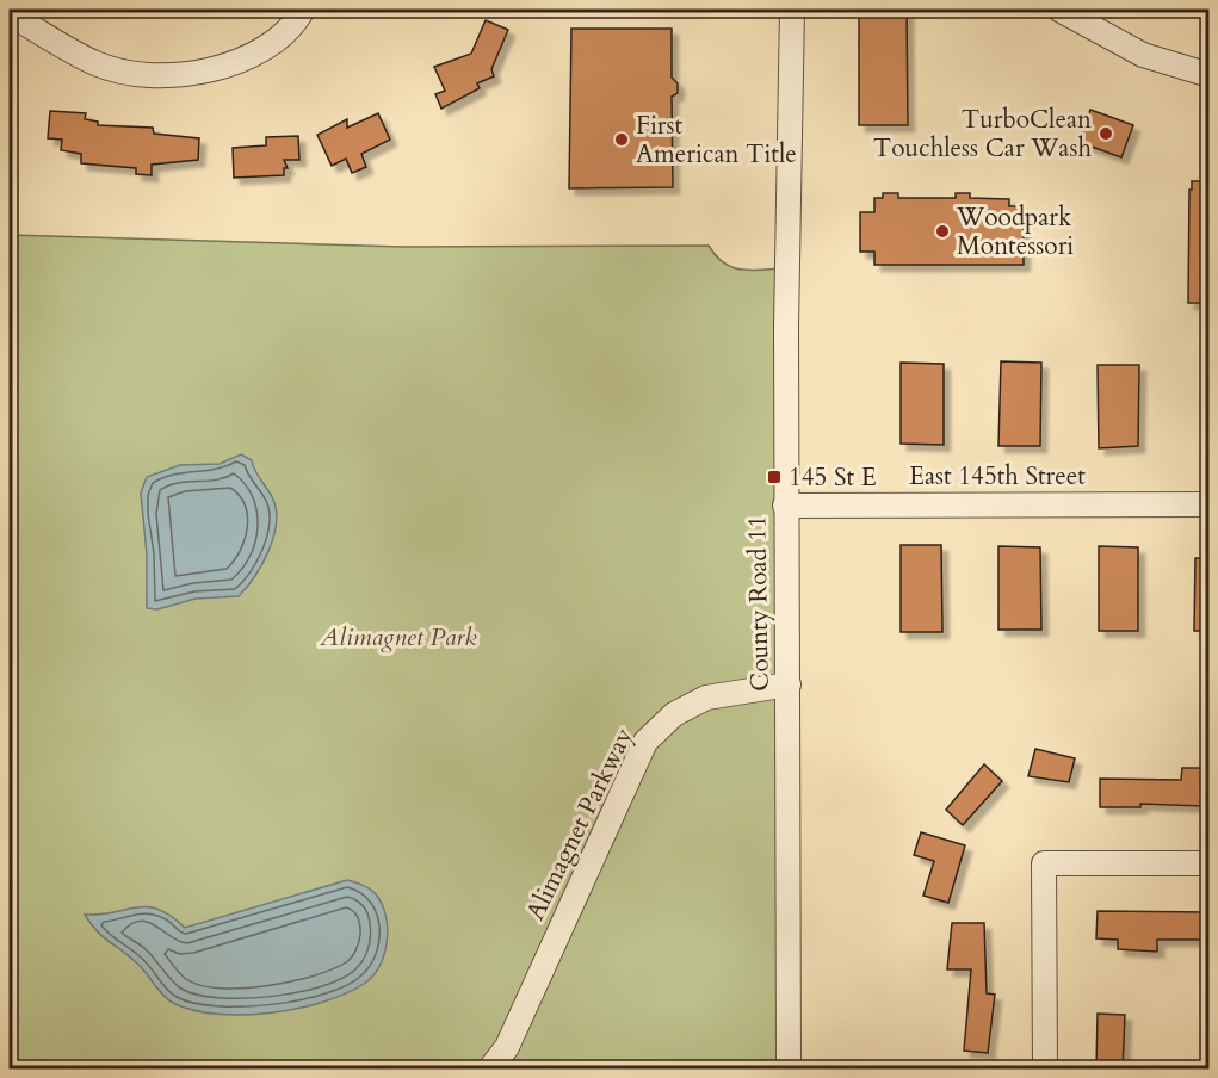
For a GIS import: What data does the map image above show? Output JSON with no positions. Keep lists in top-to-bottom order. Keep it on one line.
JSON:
{"streets":{"street":["East 145th Street","County Road 11","Alimagnet Parkway"]},"crossings":[["East 145th Street","County Road 11"],["County Road 11","Alimagnet Parkway"]],"parks":["Alimagnet Park"],"places":{"other":["TurboClean Touchless Car Wash","First American Title","Woodpark Montessori"],"transit":["145 St E"]}}
